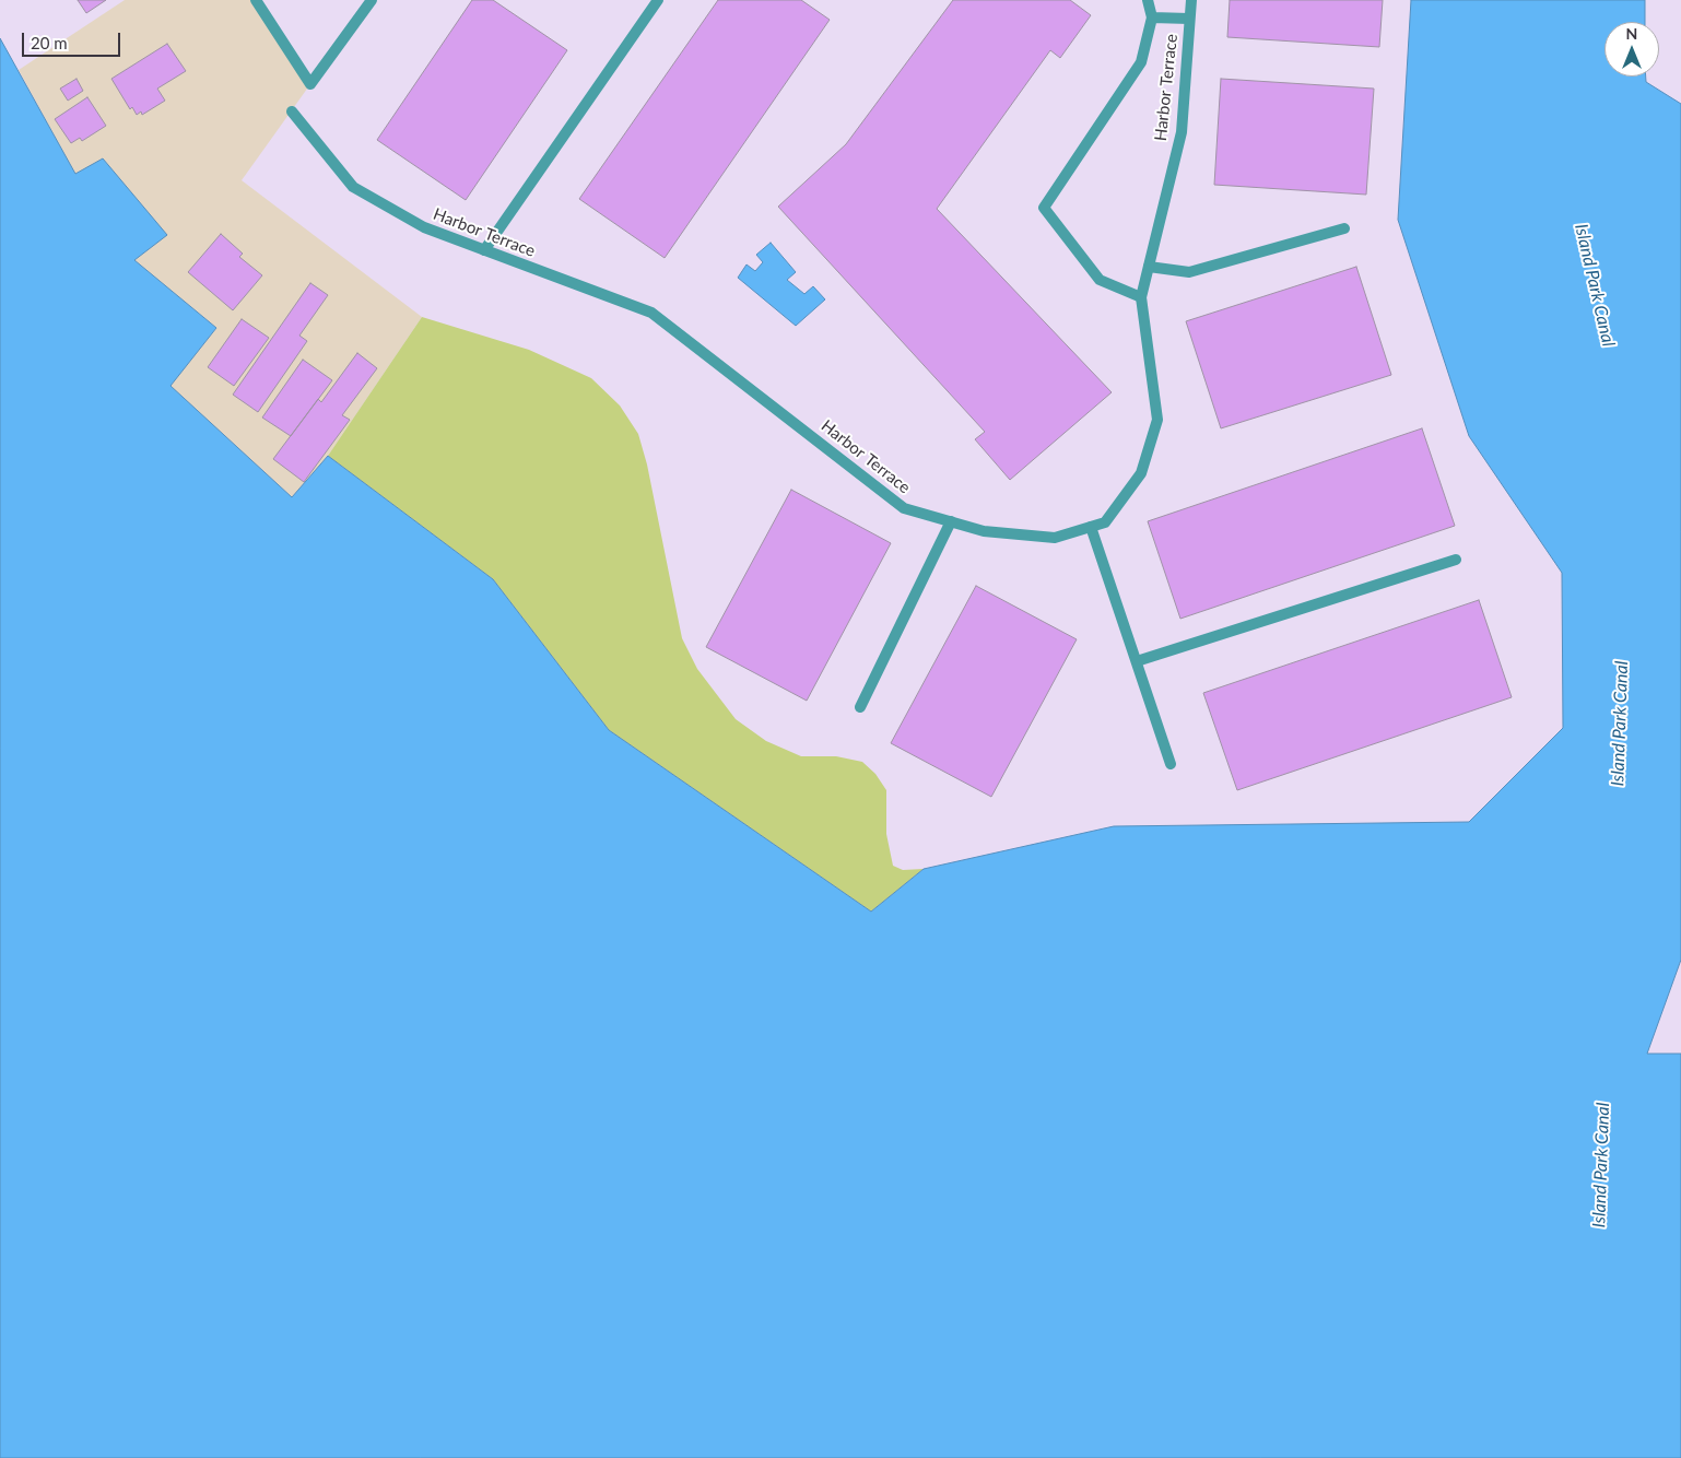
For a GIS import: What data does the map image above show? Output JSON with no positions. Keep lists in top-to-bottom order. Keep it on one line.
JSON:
{"streets":{"street":["Harbor Terrace"]},"water":["Island Park Canal"],"scale_bar":"20 m","north":"top"}
